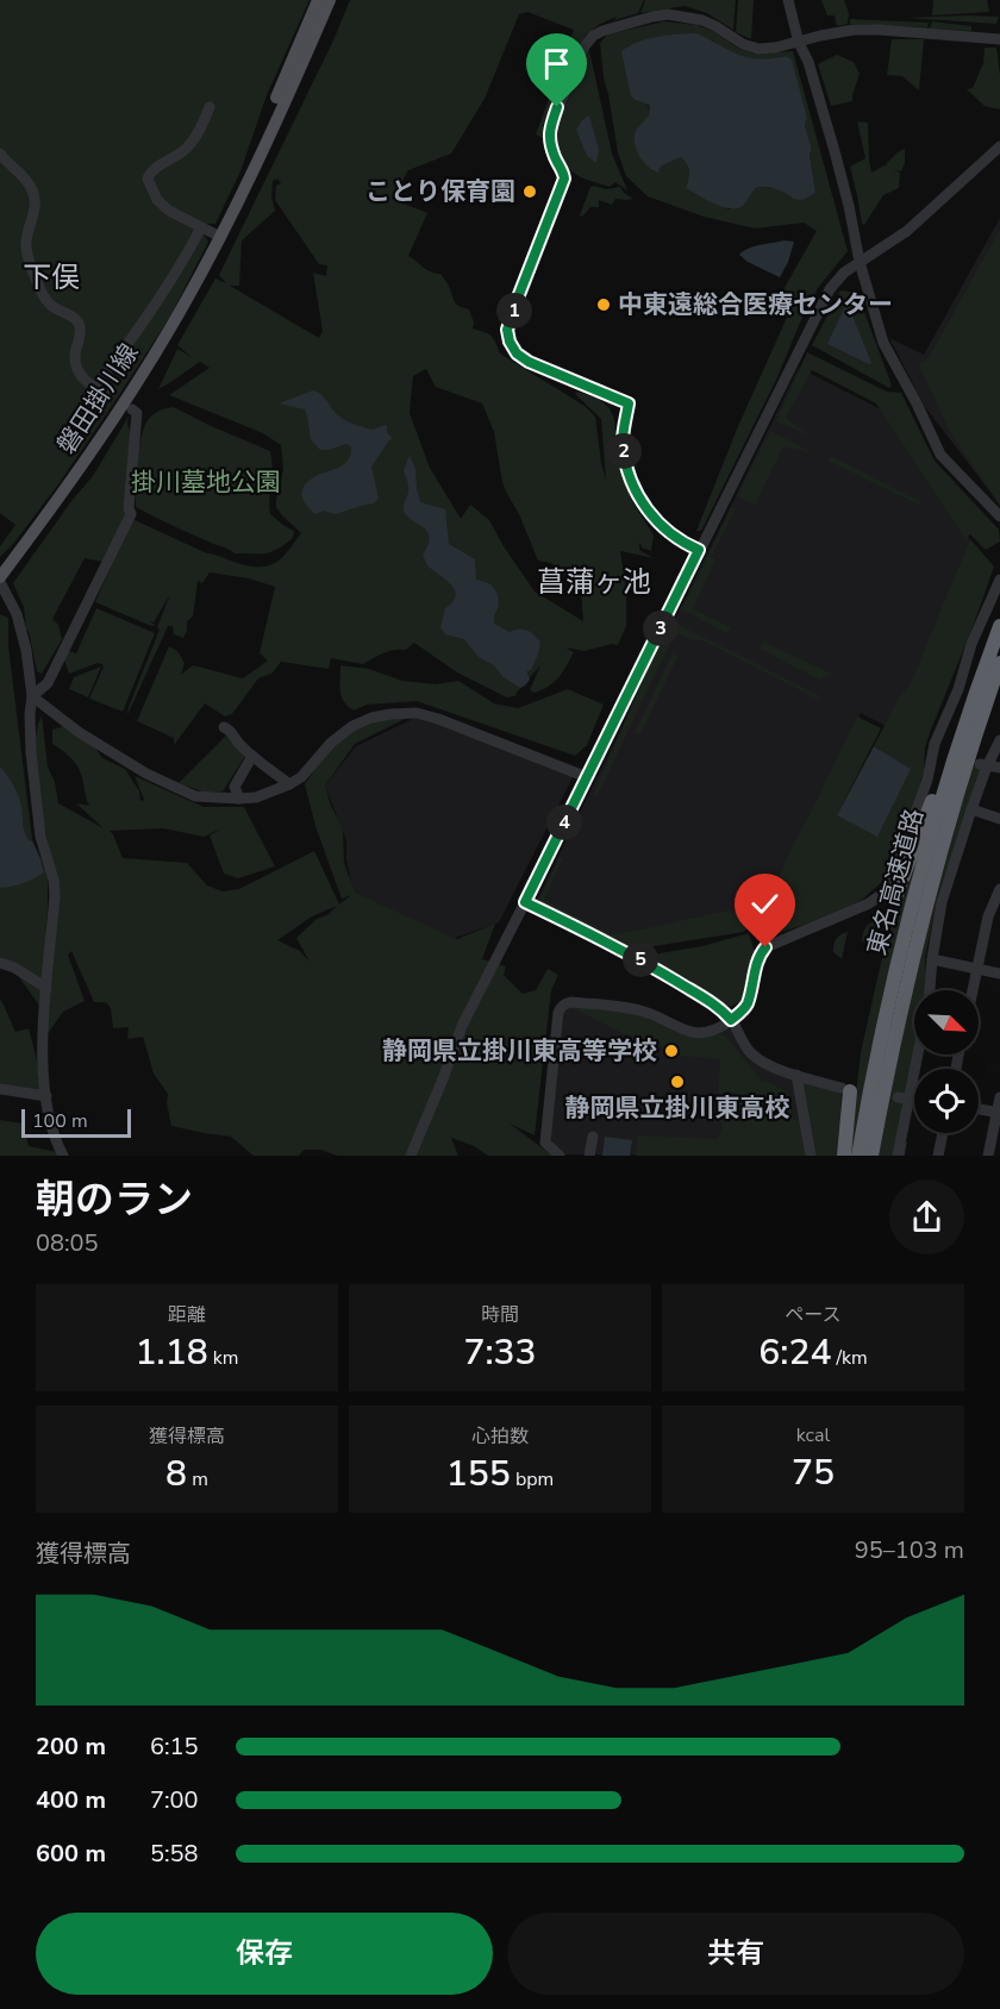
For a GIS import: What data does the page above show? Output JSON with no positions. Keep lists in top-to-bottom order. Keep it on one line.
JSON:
{"streets":{"highway":["東名高速道路"],"main road":["磐田掛川線"]},"districts":["下俣","菖蒲ヶ池"],"parks":["掛川墓地公園"],"places":["ことり保育園","中東遠総合医療センター","静岡県立掛川東高等学校","静岡県立掛川東高校"],"scale_bar":"100 m","north":"bottom right","page":{"pins":["1","2","3","4","5"],"scale":"100 m","heading":["朝のラン","08:05"],"stats":[["距離","1.18 km"],["時間","7:33"],["ペース","6:24 /km"],["獲得標高","8 m"],["心拍数","155 bpm"],["kcal","75"]],"chart":["獲得標高","95–103 m"],"list":[{"name":"200 m","note":"6:15"},{"name":"400 m","note":"7:00"},{"name":"600 m","note":"5:58"}],"buttons":["保存","共有"]}}
